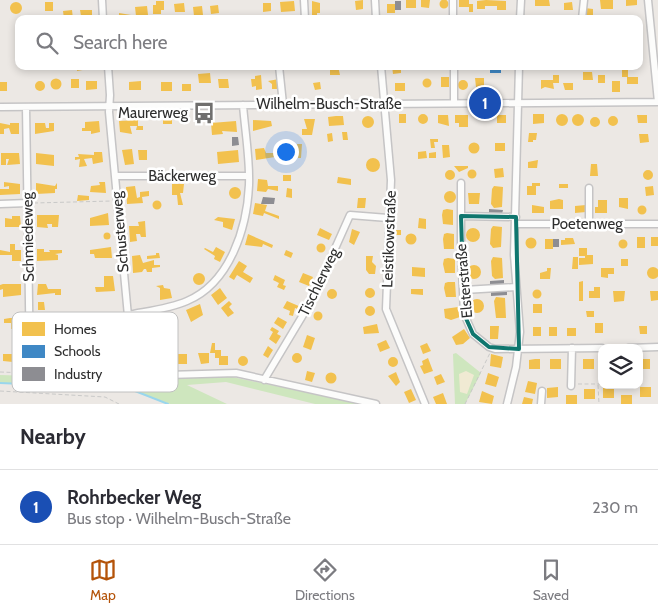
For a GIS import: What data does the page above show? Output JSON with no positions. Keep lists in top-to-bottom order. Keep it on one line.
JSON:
{"streets":{"street":["Wilhelm-Busch-Straße","Bäckerweg","Poetenweg","Schusterweg","Schmiedeweg","Leistikowstraße","Elsterstraße","Tischlerweg"]},"crossings":[["Wilhelm-Busch-Straße","Schusterweg"],["Wilhelm-Busch-Straße","Schmiedeweg"],["Wilhelm-Busch-Straße","Leistikowstraße"],["Bäckerweg","Schusterweg"],["Leistikowstraße","Tischlerweg"]],"places":{"bus stop":["Maurerweg"]},"legend":["Homes","Schools","Industry"],"page":{"search":"Search here","pins":"1","heading":"Nearby","list":[{"mark":"1","name":"Rohrbecker Weg","note":"Bus stop · Wilhelm-Busch-Straße","value":"230 m"}],"nav":["Map","Directions","Saved"]}}
